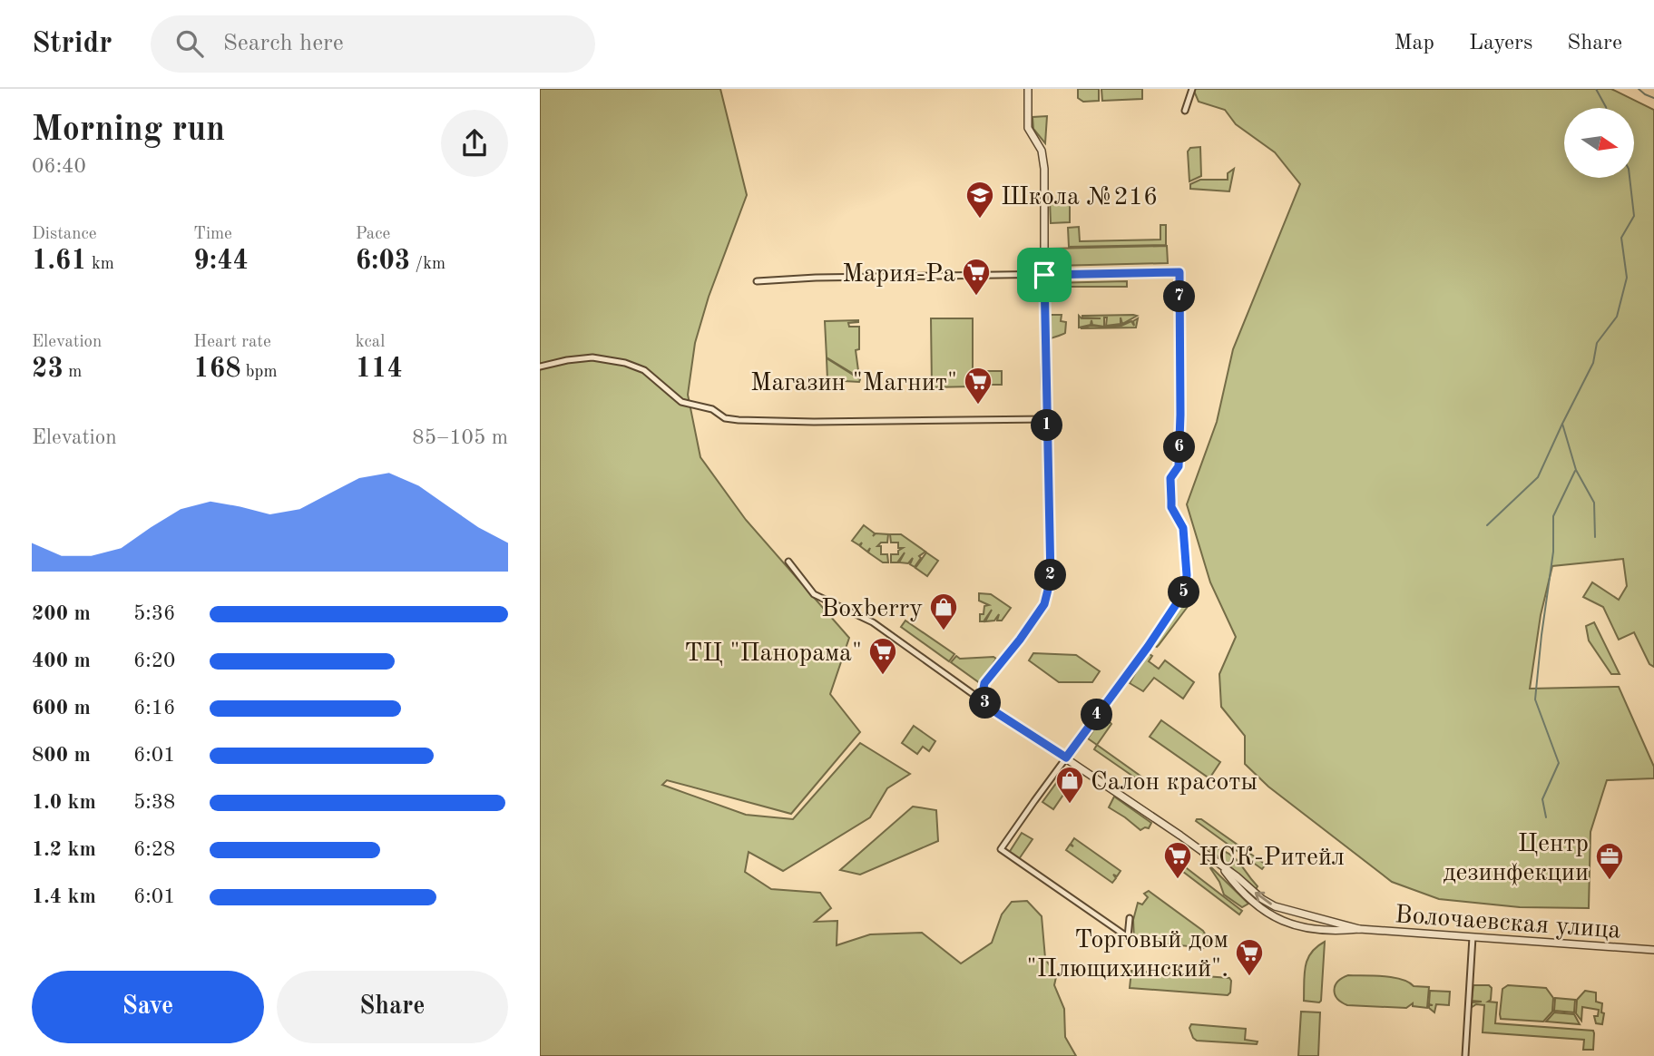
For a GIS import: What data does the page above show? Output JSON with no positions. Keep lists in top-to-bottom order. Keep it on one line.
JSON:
{"streets":{"street":["Волочаевская улица"]},"places":{"school or university":["Школа №216"],"supermarket":["Мария-Ра","Магазин \"Магнит\"","ТЦ \"Панорама\"","НСК-Ритейл","Торговый дом \"Плющихинский\"."],"shop":["Boxberry","Салон красоты"],"office":["Центр дезинфекции"]},"north":"right","page":{"header":"Stridr","search":"Search here","nav":["Map","Layers","Share"],"heading":["Morning run","06:40"],"stats":[["Distance","1.61 km"],["Time","9:44"],["Pace","6:03 /km"],["Elevation","23 m"],["Heart rate","168 bpm"],["kcal","114"]],"pins":["7","1","6","2","5","3","4"],"chart":["Elevation","85–105 m"],"list":[{"name":"200 m","note":"5:36"},{"name":"400 m","note":"6:20"},{"name":"600 m","note":"6:16"},{"name":"800 m","note":"6:01"},{"name":"1.0 km","note":"5:38"},{"name":"1.2 km","note":"6:28"},{"name":"1.4 km","note":"6:01"}],"buttons":["Save","Share"]}}
